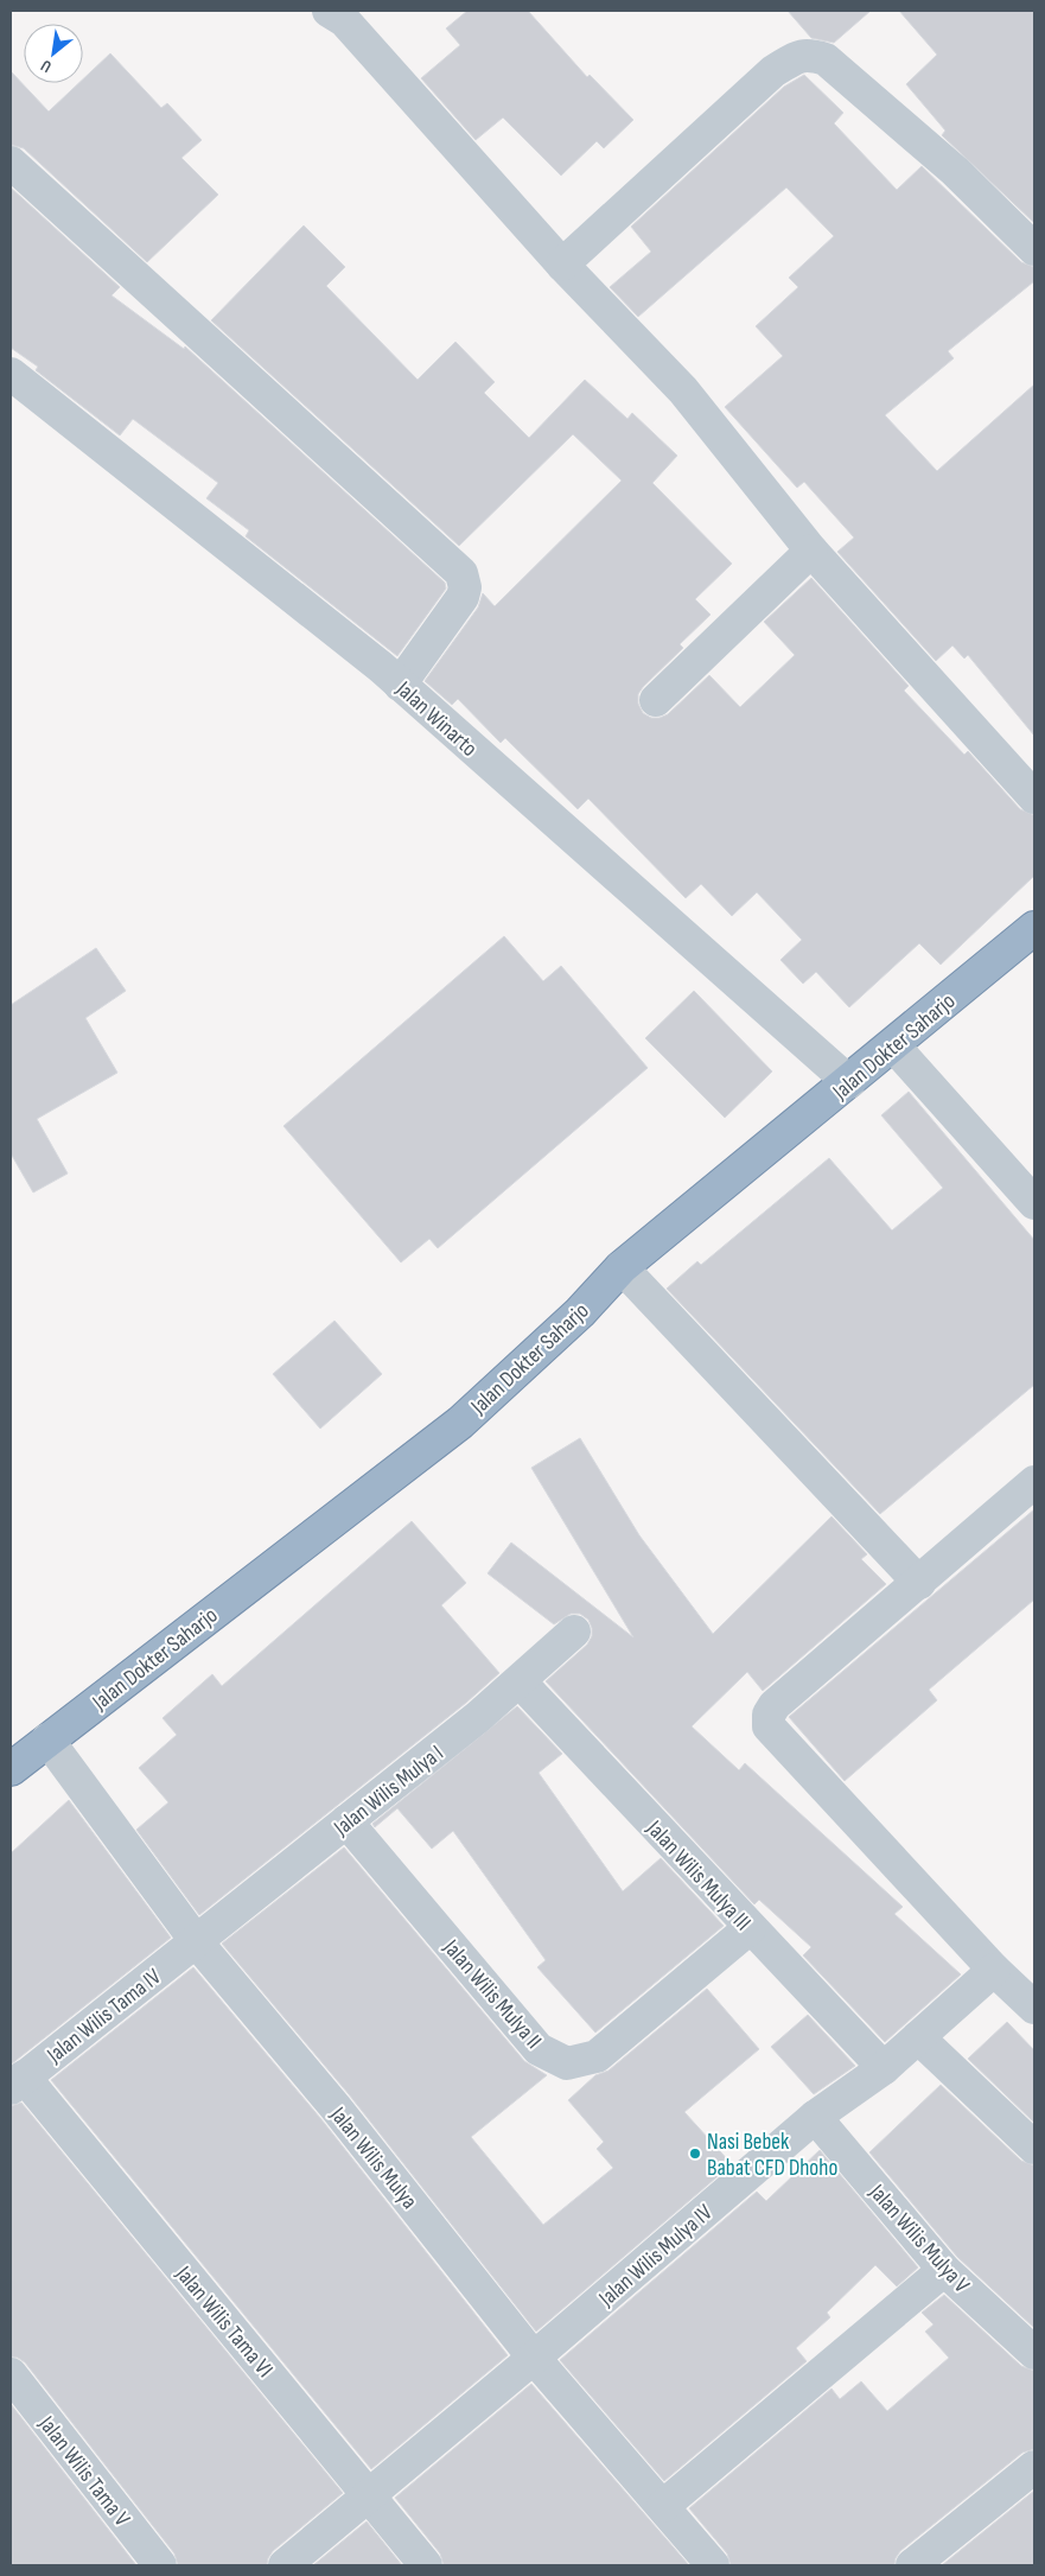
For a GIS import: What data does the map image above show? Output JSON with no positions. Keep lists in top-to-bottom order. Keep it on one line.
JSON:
{"streets":{"highway":["Jalan Dokter Saharjo"],"street":["Jalan Winarto","Jalan Wilis Mulya I","Jalan Wilis Mulya III","Jalan Wilis Mulya II","Jalan Wilis Tama IV","Jalan Wilis Mulya","Jalan Wilis Mulya V","Jalan Wilis Mulya IV","Jalan Wilis Tama VI","Jalan Wilis Tama V"]},"crossings":[["Jalan Winarto","Jalan Dokter Saharjo"],["Jalan Dokter Saharjo","Jalan Wilis Mulya"],["Jalan Wilis Mulya I","Jalan Wilis Mulya III"],["Jalan Wilis Mulya I","Jalan Wilis Mulya II"],["Jalan Wilis Mulya I","Jalan Wilis Tama IV"],["Jalan Wilis Mulya I","Jalan Wilis Mulya"],["Jalan Wilis Mulya III","Jalan Wilis Mulya II"],["Jalan Wilis Mulya III","Jalan Wilis Mulya IV"],["Jalan Wilis Tama IV","Jalan Wilis Mulya"],["Jalan Wilis Tama IV","Jalan Wilis Tama VI"],["Jalan Wilis Mulya","Jalan Wilis Mulya IV"],["Jalan Wilis Mulya V","Jalan Wilis Mulya IV"],["Jalan Wilis Mulya IV","Jalan Wilis Tama VI"]],"places":["Nasi Bebek Babat CFD Dhoho"],"north":"bottom left"}
